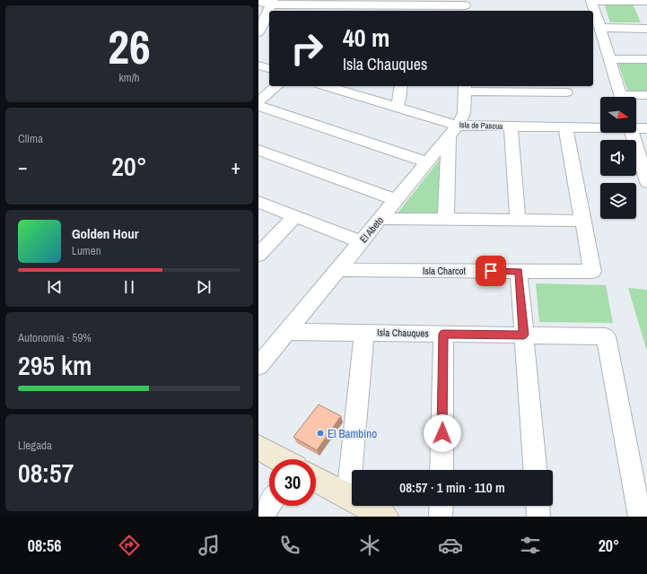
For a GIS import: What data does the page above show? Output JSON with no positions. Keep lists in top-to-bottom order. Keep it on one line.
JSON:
{"streets":{"street":["Isla de Pascua","El Abeto","Isla Charcot","Isla Chauques"]},"crossings":[["Isla de Pascua","El Abeto"],["El Abeto","Isla Charcot"],["El Abeto","Isla Chauques"]],"places":["El Bambino"],"north":"right","page":{"tile":[["26","km/h"],"Clima",["Autonomía · 59%","295 km"],["Llegada","08:57"]],"turn":["40 m","Isla Chauques"],"heat":["−","20°","+"],"song":["Golden Hour","Lumen"],"limit":"30","trip":"08:57 · 1 min · 110 m","tabs":["08:56","20°"]}}
